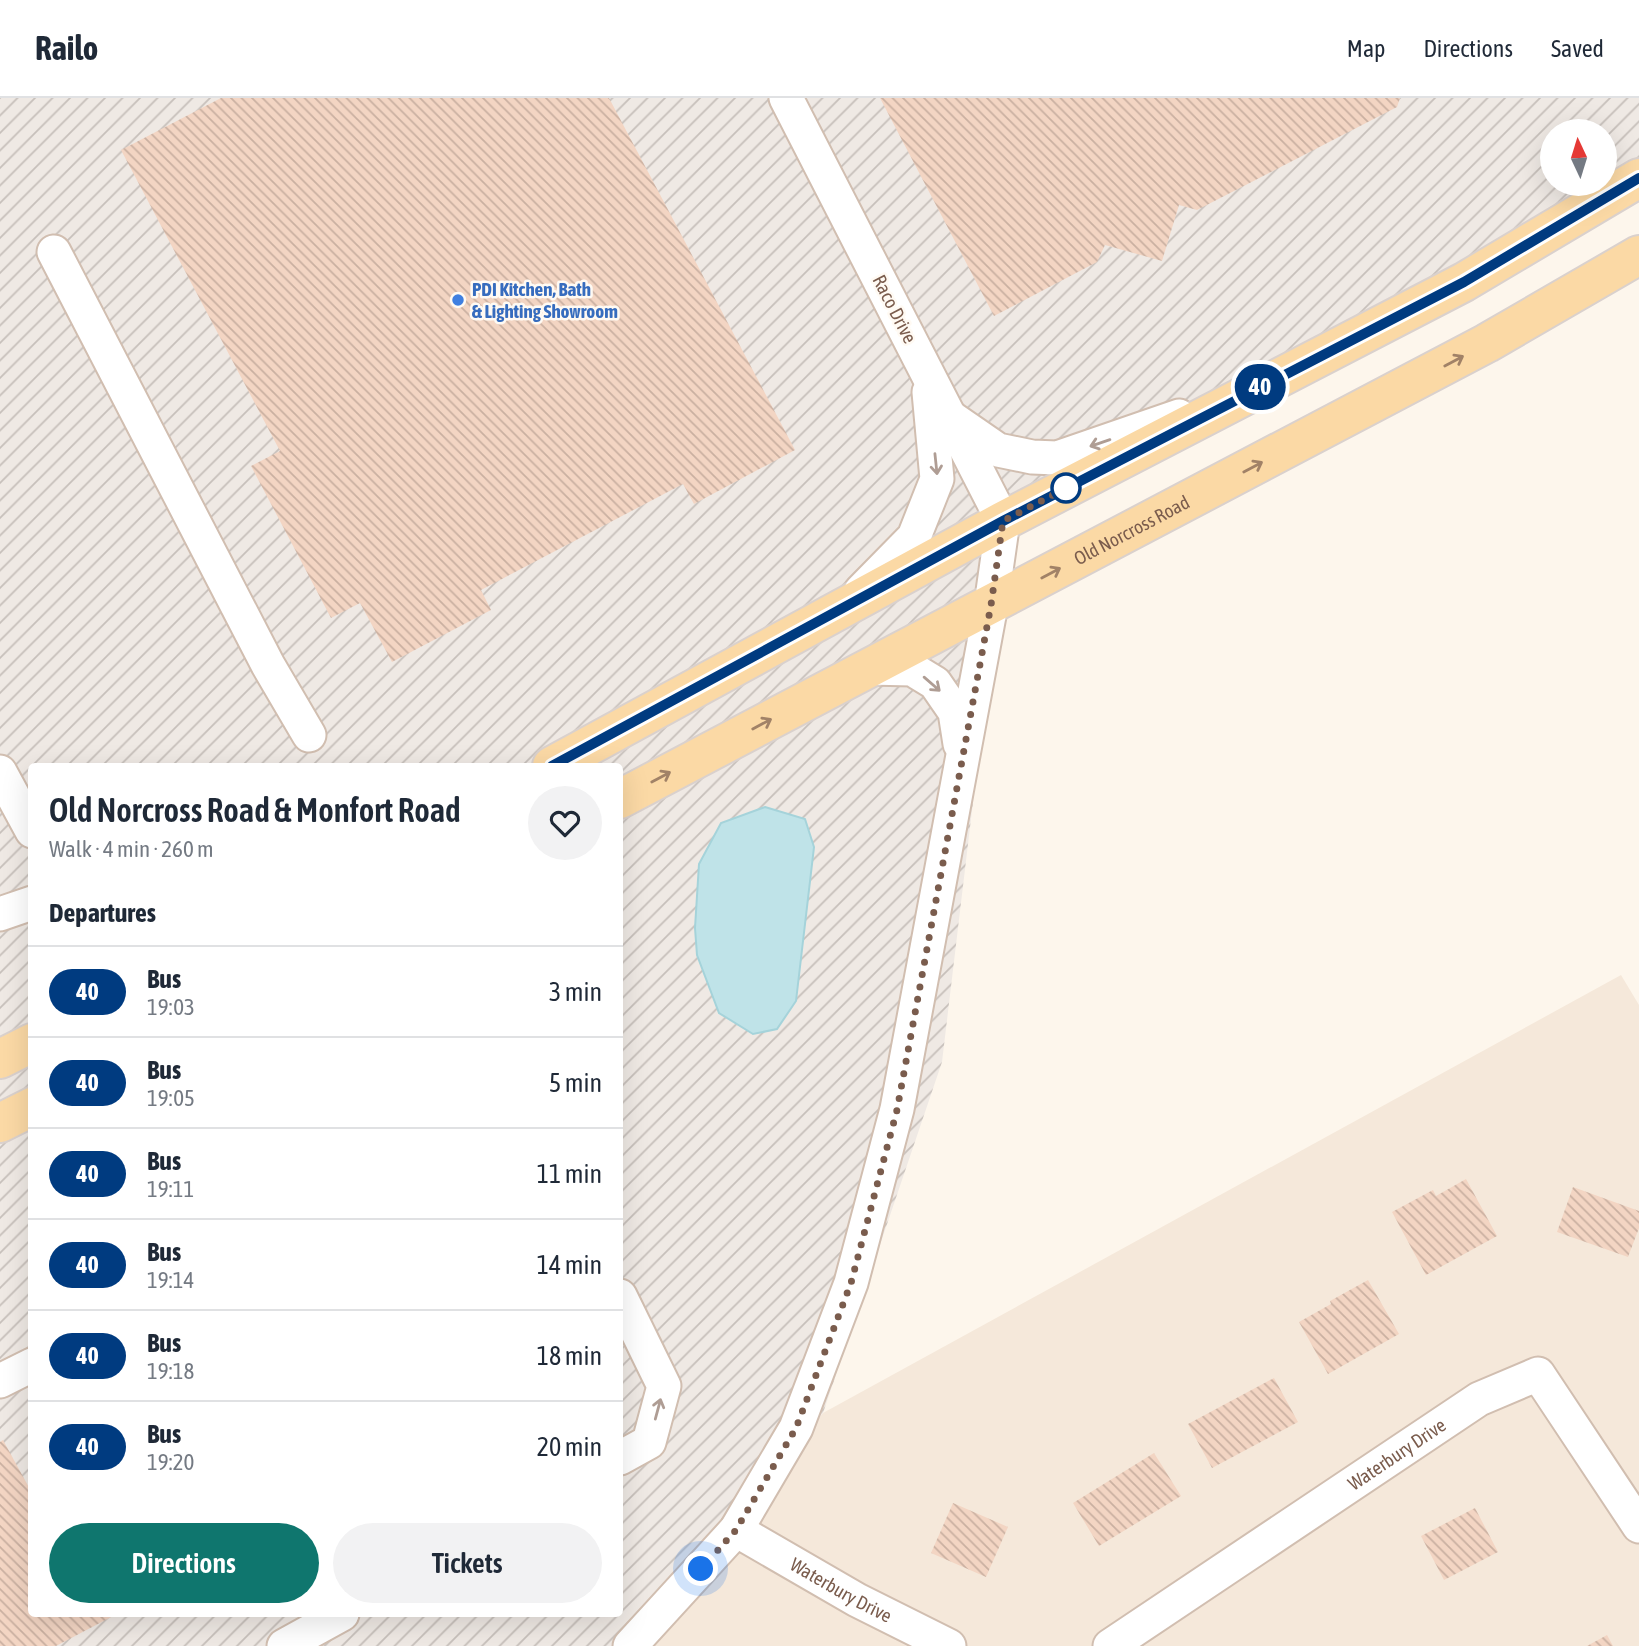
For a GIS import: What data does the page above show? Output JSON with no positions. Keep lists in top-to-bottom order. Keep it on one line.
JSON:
{"streets":{"main road":["Old Norcross Road"],"street":["Raco Drive","Waterbury Drive"]},"places":["PDI Kitchen, Bath & Lighting Showroom"],"lines":["bus line 40"],"north":"top","page":{"header":"Railo","nav":["Map","Directions","Saved"],"on_map":"40","heading":[["Old Norcross Road & Monfort Road","Walk · 4 min · 260 m"],"Departures"],"list":[{"mark":"40","name":"Bus","note":"19:03","value":"3 min"},{"mark":"40","name":"Bus","note":"19:05","value":"5 min"},{"mark":"40","name":"Bus","note":"19:11","value":"11 min"},{"mark":"40","name":"Bus","note":"19:14","value":"14 min"},{"mark":"40","name":"Bus","note":"19:18","value":"18 min"},{"mark":"40","name":"Bus","note":"19:20","value":"20 min"}],"buttons":["Directions","Tickets"]}}
